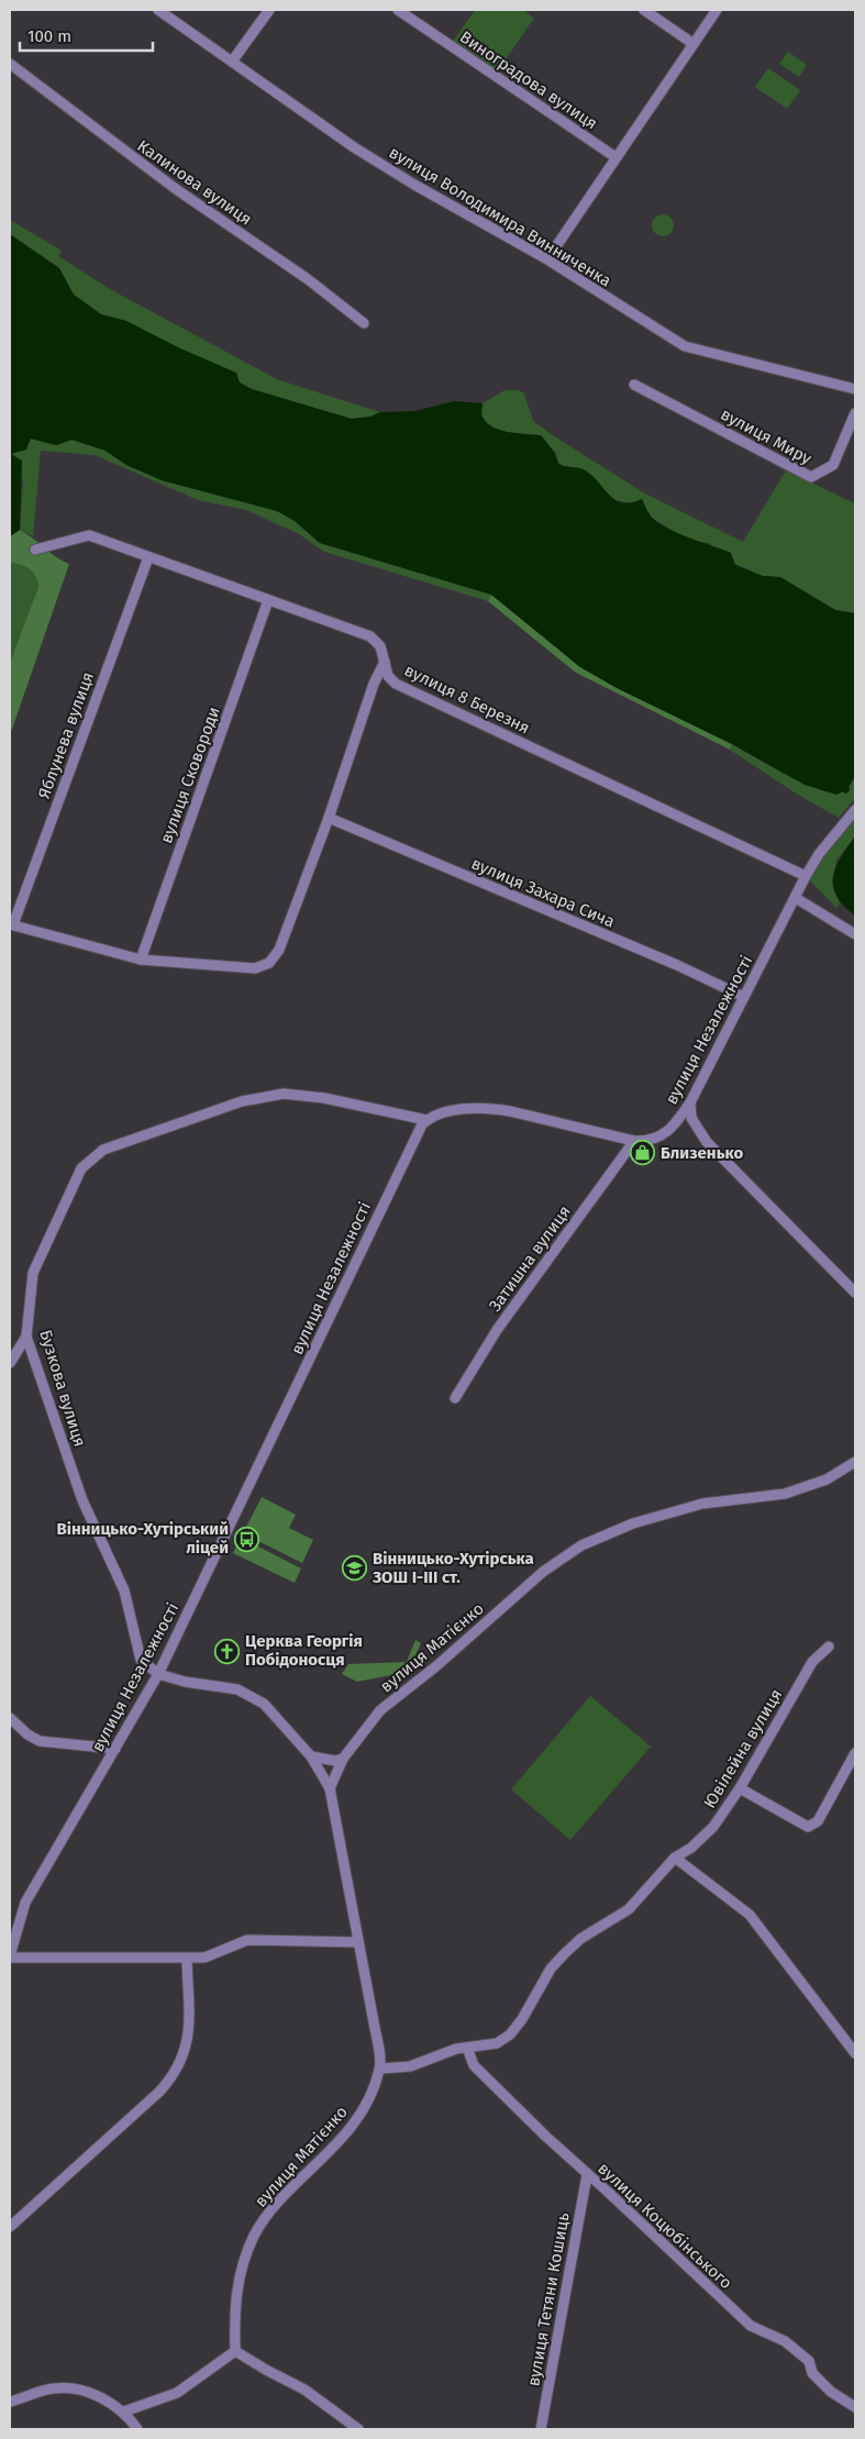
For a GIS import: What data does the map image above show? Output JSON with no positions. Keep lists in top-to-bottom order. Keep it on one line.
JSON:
{"streets":{"street":["Виноградова вулиця","Калинова вулиця","вулиця Володимира Винниченка","вулиця Миру","вулиця 8 Березня","Яблунева вулиця","вулиця Сковороди","вулиця Захара Сича","вулиця Незалежності","Затишна вулиця","Бузкова вулиця","вулиця Матієнко","Ювілейна вулиця","вулиця Коцюбінського","вулиця Тетяни Кошиць"]},"crossings":[["вулиця 8 Березня","Яблунева вулиця"],["вулиця 8 Березня","вулиця Сковороди"],["вулиця 8 Березня","вулиця Незалежності"],["вулиця Захара Сича","вулиця Незалежності"],["вулиця Незалежності","Затишна вулиця"],["вулиця Незалежності","Бузкова вулиця"],["вулиця Матієнко","Ювілейна вулиця"],["Ювілейна вулиця","вулиця Коцюбінського"],["вулиця Коцюбінського","вулиця Тетяни Кошиць"]],"places":{"shop":["Близенько"],"bus stop":["Вінницько-Хутірський ліцей"],"school or university":["Вінницько-Хутірська ЗОШ І-ІІІ ст."],"church":["Церква Георгія Побідоносця"]},"scale_bar":"100 m"}
